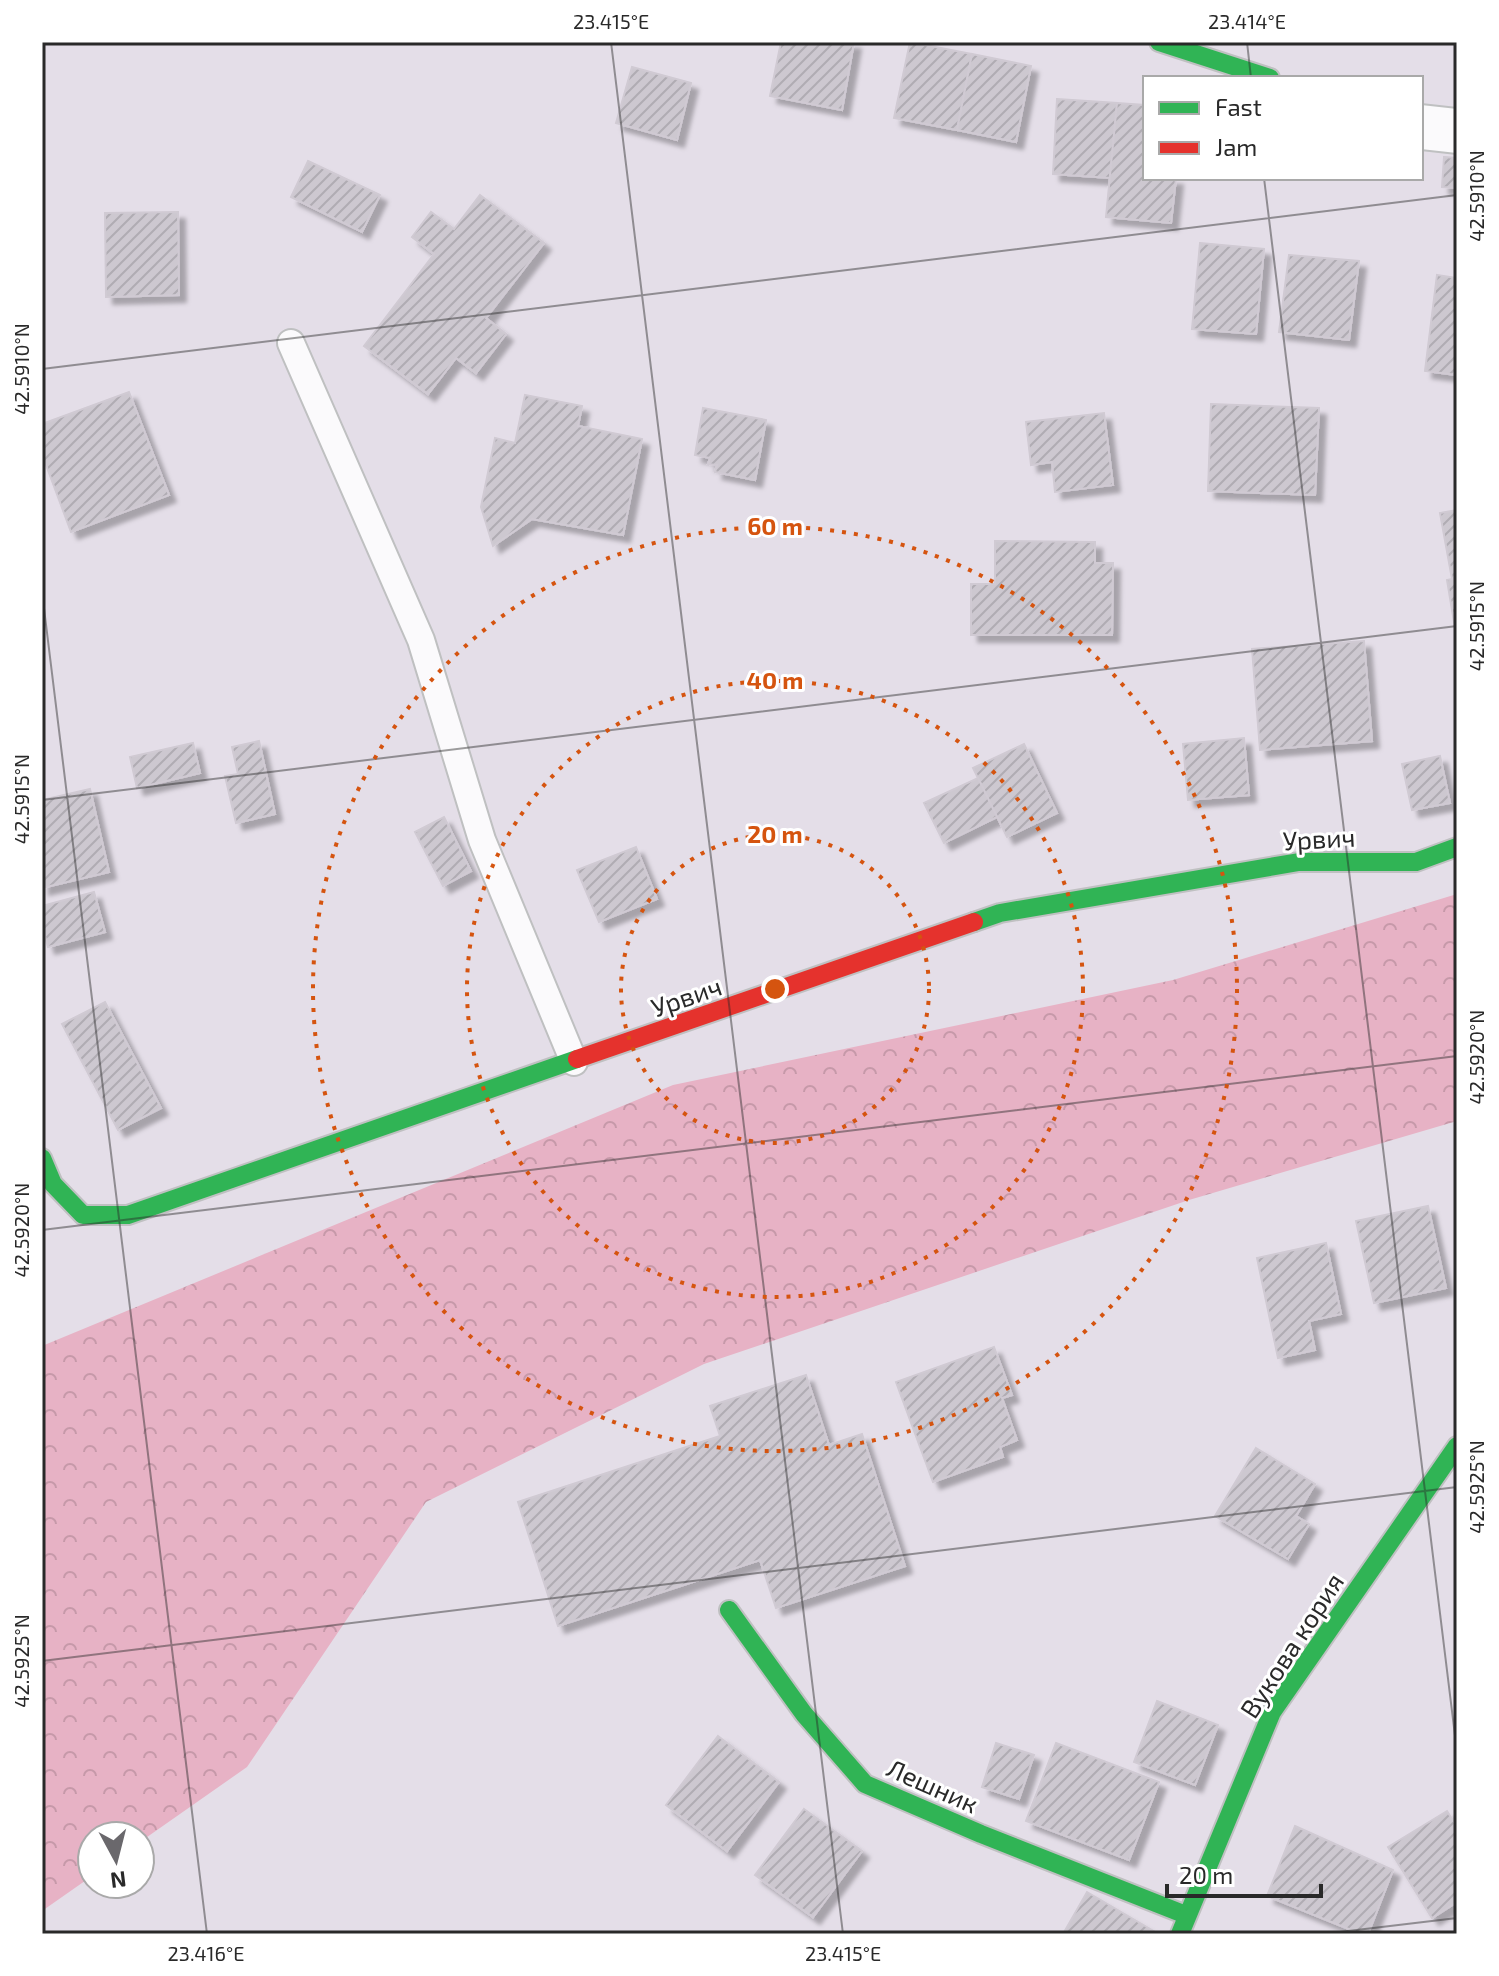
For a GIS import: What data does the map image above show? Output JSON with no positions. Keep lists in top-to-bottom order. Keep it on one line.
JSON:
{"streets":{"street":["Урвич","Вукова кория","Лешник"]},"crossings":[["Вукова кория","Лешник"]],"legend":["Fast","Jam"],"scale_bar":"20 m","north":"bottom","coordinates":["23.415°E","23.414°E","42.5910°N","42.5915°N","42.5920°N","42.5925°N","23.416°E"],"rings":["60 m","40 m","20 m"]}
